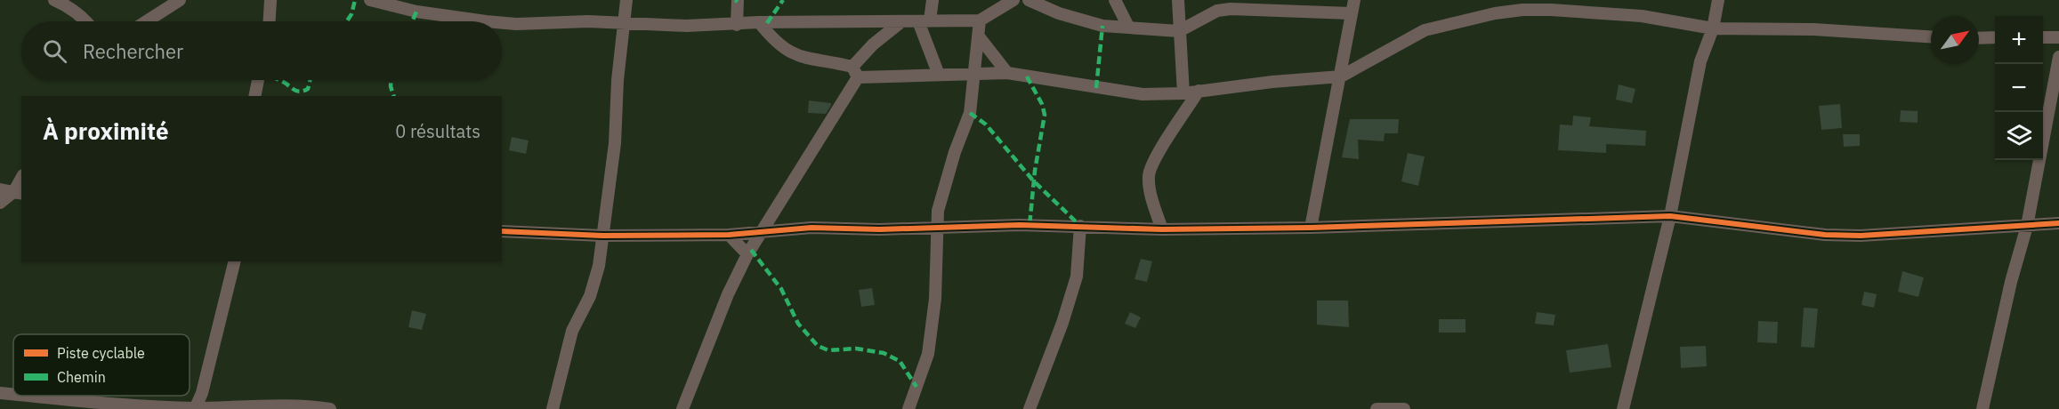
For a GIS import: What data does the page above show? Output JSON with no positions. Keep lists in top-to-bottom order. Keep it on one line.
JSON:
{"legend":["Piste cyclable","Chemin"],"north":"top right","page":{"map_buttons":["+","−"],"search":"Rechercher","heading":["À proximité","0 résultats"]}}
